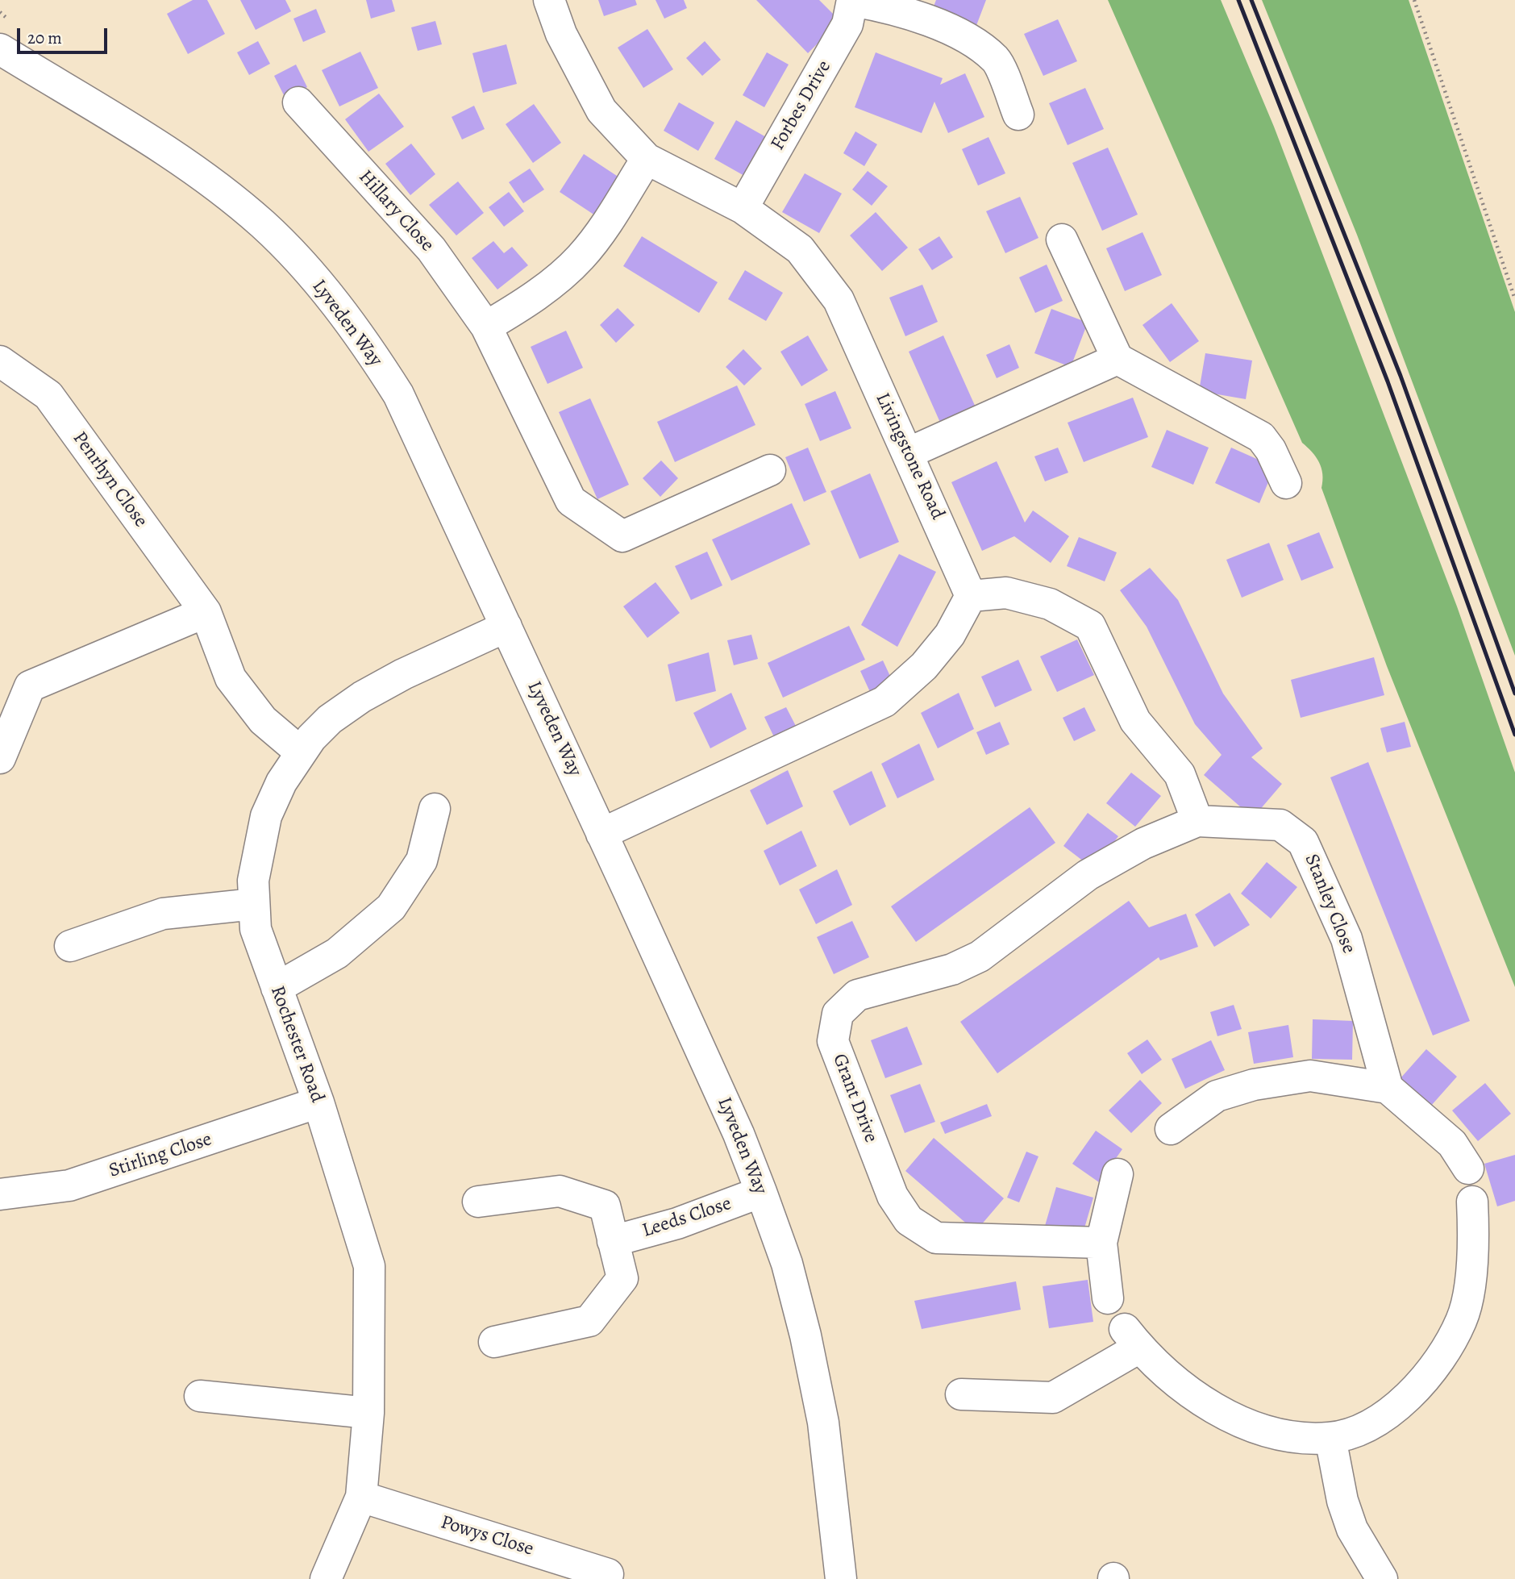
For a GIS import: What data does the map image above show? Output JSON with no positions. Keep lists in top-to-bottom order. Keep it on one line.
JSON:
{"streets":{"street":["Forbes Drive","Hillary Close","Lyveden Way","Livingstone Road","Penrhyn Close","Stanley Close","Rochester Road","Grant Drive","Stirling Close","Leeds Close","Powys Close"]},"crossings":[["Forbes Drive","Livingstone Road"],["Lyveden Way","Rochester Road"],["Lyveden Way","Leeds Close"],["Penrhyn Close","Rochester Road"],["Stanley Close","Grant Drive"],["Rochester Road","Stirling Close"],["Rochester Road","Powys Close"]],"scale_bar":"20 m"}
